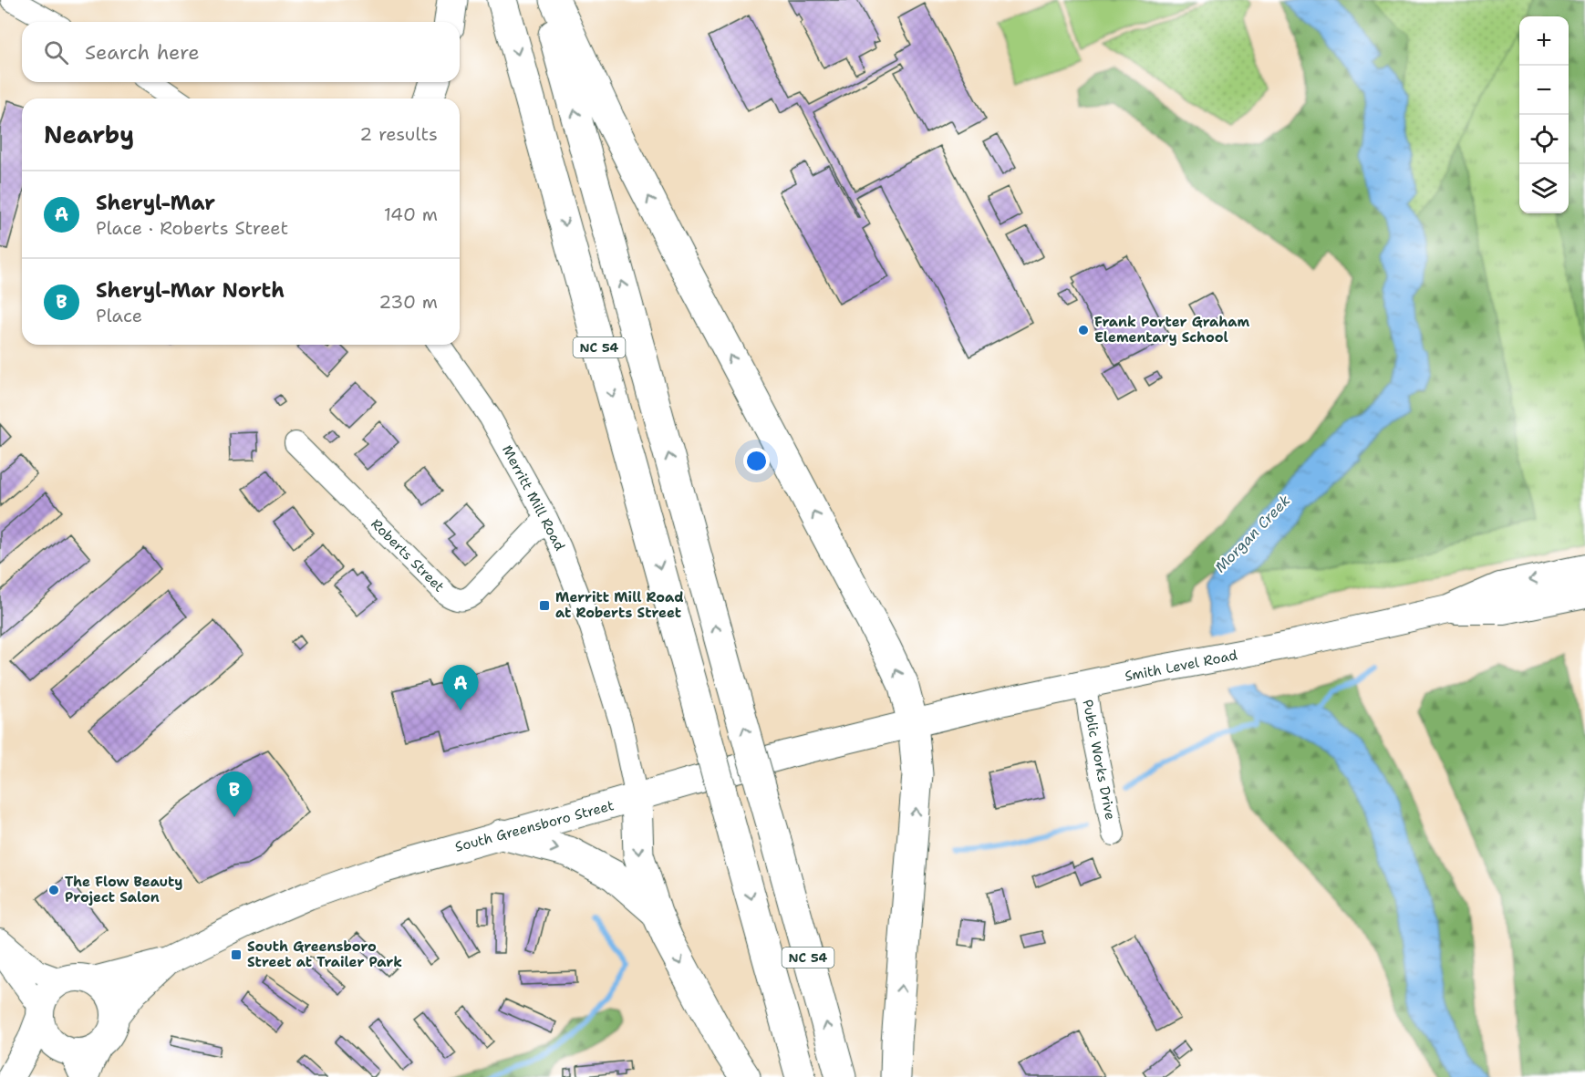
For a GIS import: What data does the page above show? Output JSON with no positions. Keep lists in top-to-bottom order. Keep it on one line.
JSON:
{"streets":{"highway":["NC 54"],"main road":["Smith Level Road","South Greensboro Street"],"street":["Merritt Mill Road","Roberts Street","Public Works Drive"]},"crossings":[["Merritt Mill Road","Roberts Street"],["Merritt Mill Road","South Greensboro Street"],["Smith Level Road","Public Works Drive"],["Smith Level Road","South Greensboro Street"]],"water":["Morgan Creek"],"places":{"other":["Frank Porter Graham Elementary School","The Flow Beauty Project Salon"],"transit":["Merritt Mill Road at Roberts Street","South Greensboro Street at Trailer Park"]},"page":{"map_buttons":["+","−"],"search":"Search here","heading":["Nearby","2 results"],"list":[{"mark":"A","name":"Sheryl-Mar","note":"Place · Roberts Street","value":"140 m"},{"mark":"B","name":"Sheryl-Mar North","note":"Place","value":"230 m"}],"pins":["A","B"]}}
